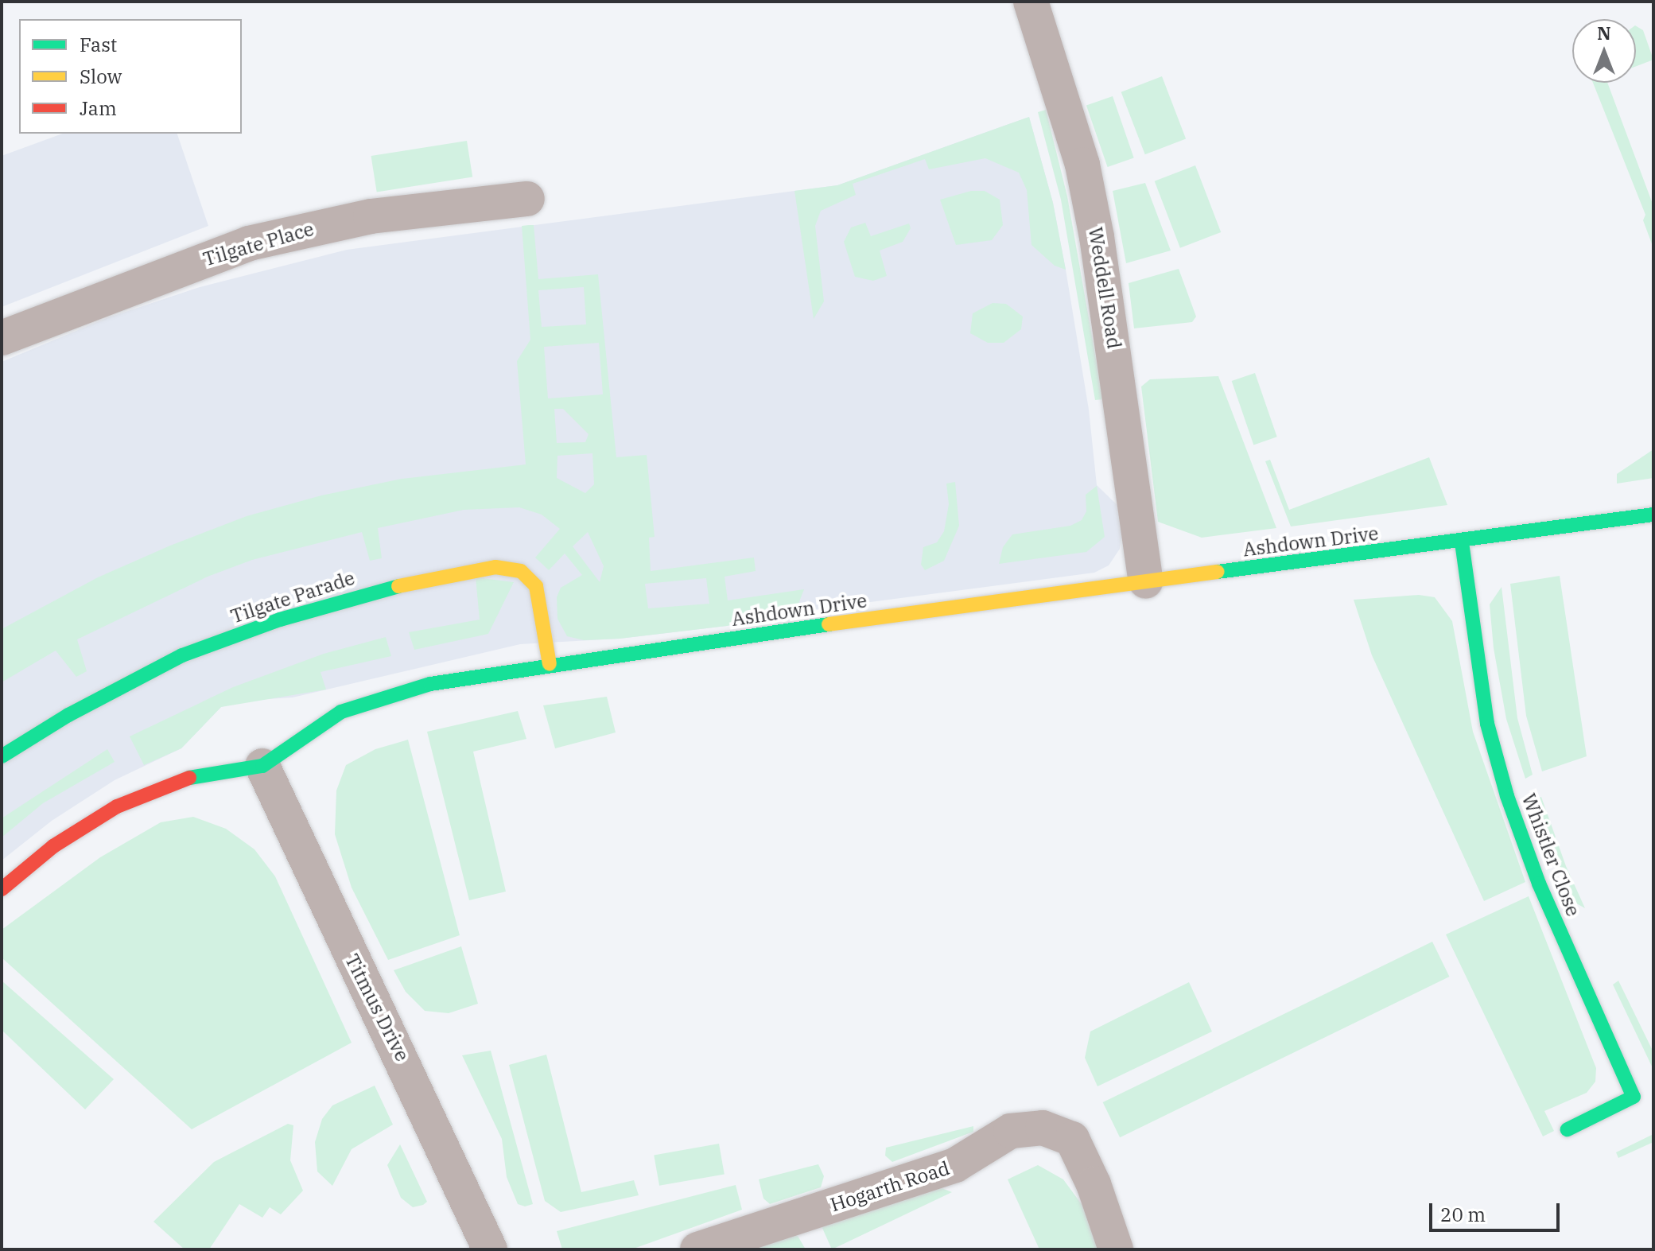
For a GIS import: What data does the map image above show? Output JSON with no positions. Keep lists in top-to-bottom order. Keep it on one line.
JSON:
{"streets":{"street":["Tilgate Place","Weddell Road","Ashdown Drive","Tilgate Parade","Whistler Close","Titmus Drive","Hogarth Road"]},"crossings":[["Weddell Road","Ashdown Drive"],["Ashdown Drive","Tilgate Parade"],["Ashdown Drive","Whistler Close"],["Ashdown Drive","Titmus Drive"]],"legend":["Fast","Slow","Jam"],"scale_bar":"20 m","north":"top"}
